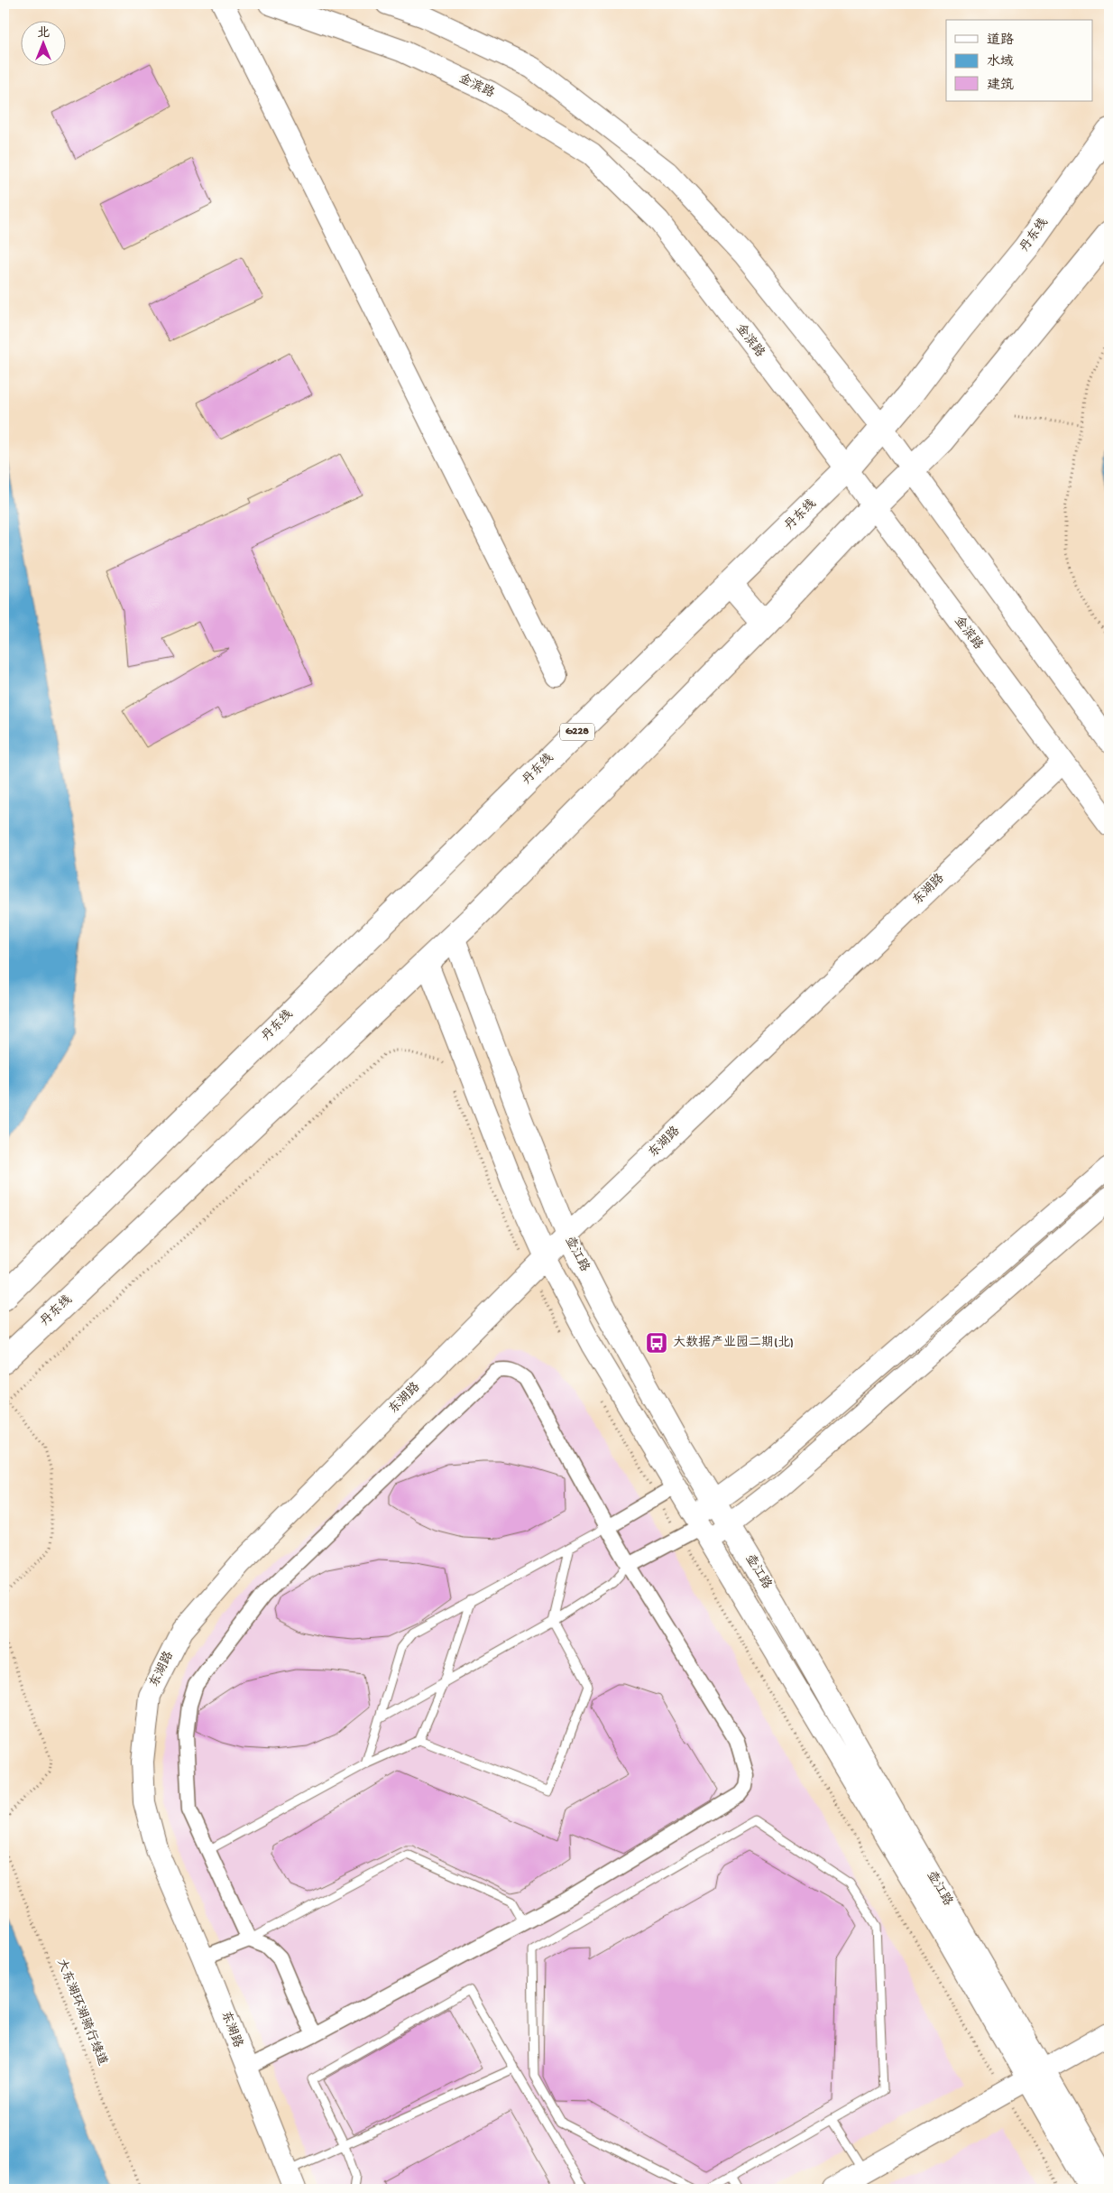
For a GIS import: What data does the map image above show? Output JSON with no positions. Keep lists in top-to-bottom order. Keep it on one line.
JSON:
{"streets":{"highway":["丹东线","G228"],"main road":["金滨路","东湖路","壶江路"],"path":["大东湖环湖骑行绿道"]},"crossings":[["金滨路","丹东线"],["金滨路","东湖路"],["丹东线","壶江路"],["东湖路","壶江路"]],"places":{"bus stop":["大数据产业园二期(北)"]},"legend":["道路","水域","建筑"],"north":"top"}
